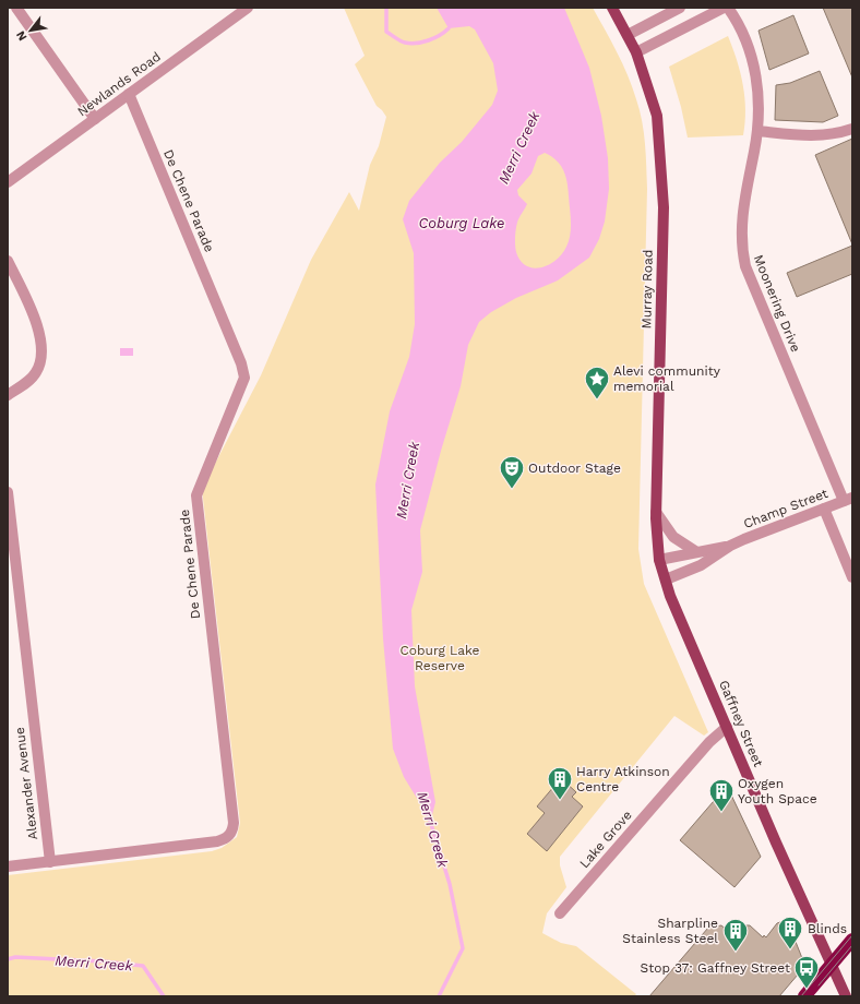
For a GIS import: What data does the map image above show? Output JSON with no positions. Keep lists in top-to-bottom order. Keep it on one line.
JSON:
{"streets":{"main road":["Murray Road","Gaffney Street"],"street":["Newlands Road","De Chene Parade","Moonering Drive","Champ Street","Alexander Avenue","Lake Grove"]},"crossings":[["Newlands Road","De Chene Parade"],["De Chene Parade","Alexander Avenue"],["Murray Road","Champ Street"],["Murray Road","Gaffney Street"],["Moonering Drive","Champ Street"],["Champ Street","Gaffney Street"],["Gaffney Street","Lake Grove"]],"water":["Merri Creek","Coburg Lake"],"parks":["Coburg Lake Reserve"],"places":{"place":["Alevi community memorial"],"theatre":["Outdoor Stage"],"building":["Harry Atkinson Centre","Oxygen Youth Space","Blinds","Sharpline Stainless Steel"],"bus stop":["Stop 37: Gaffney Street"]},"north":"bottom left"}
